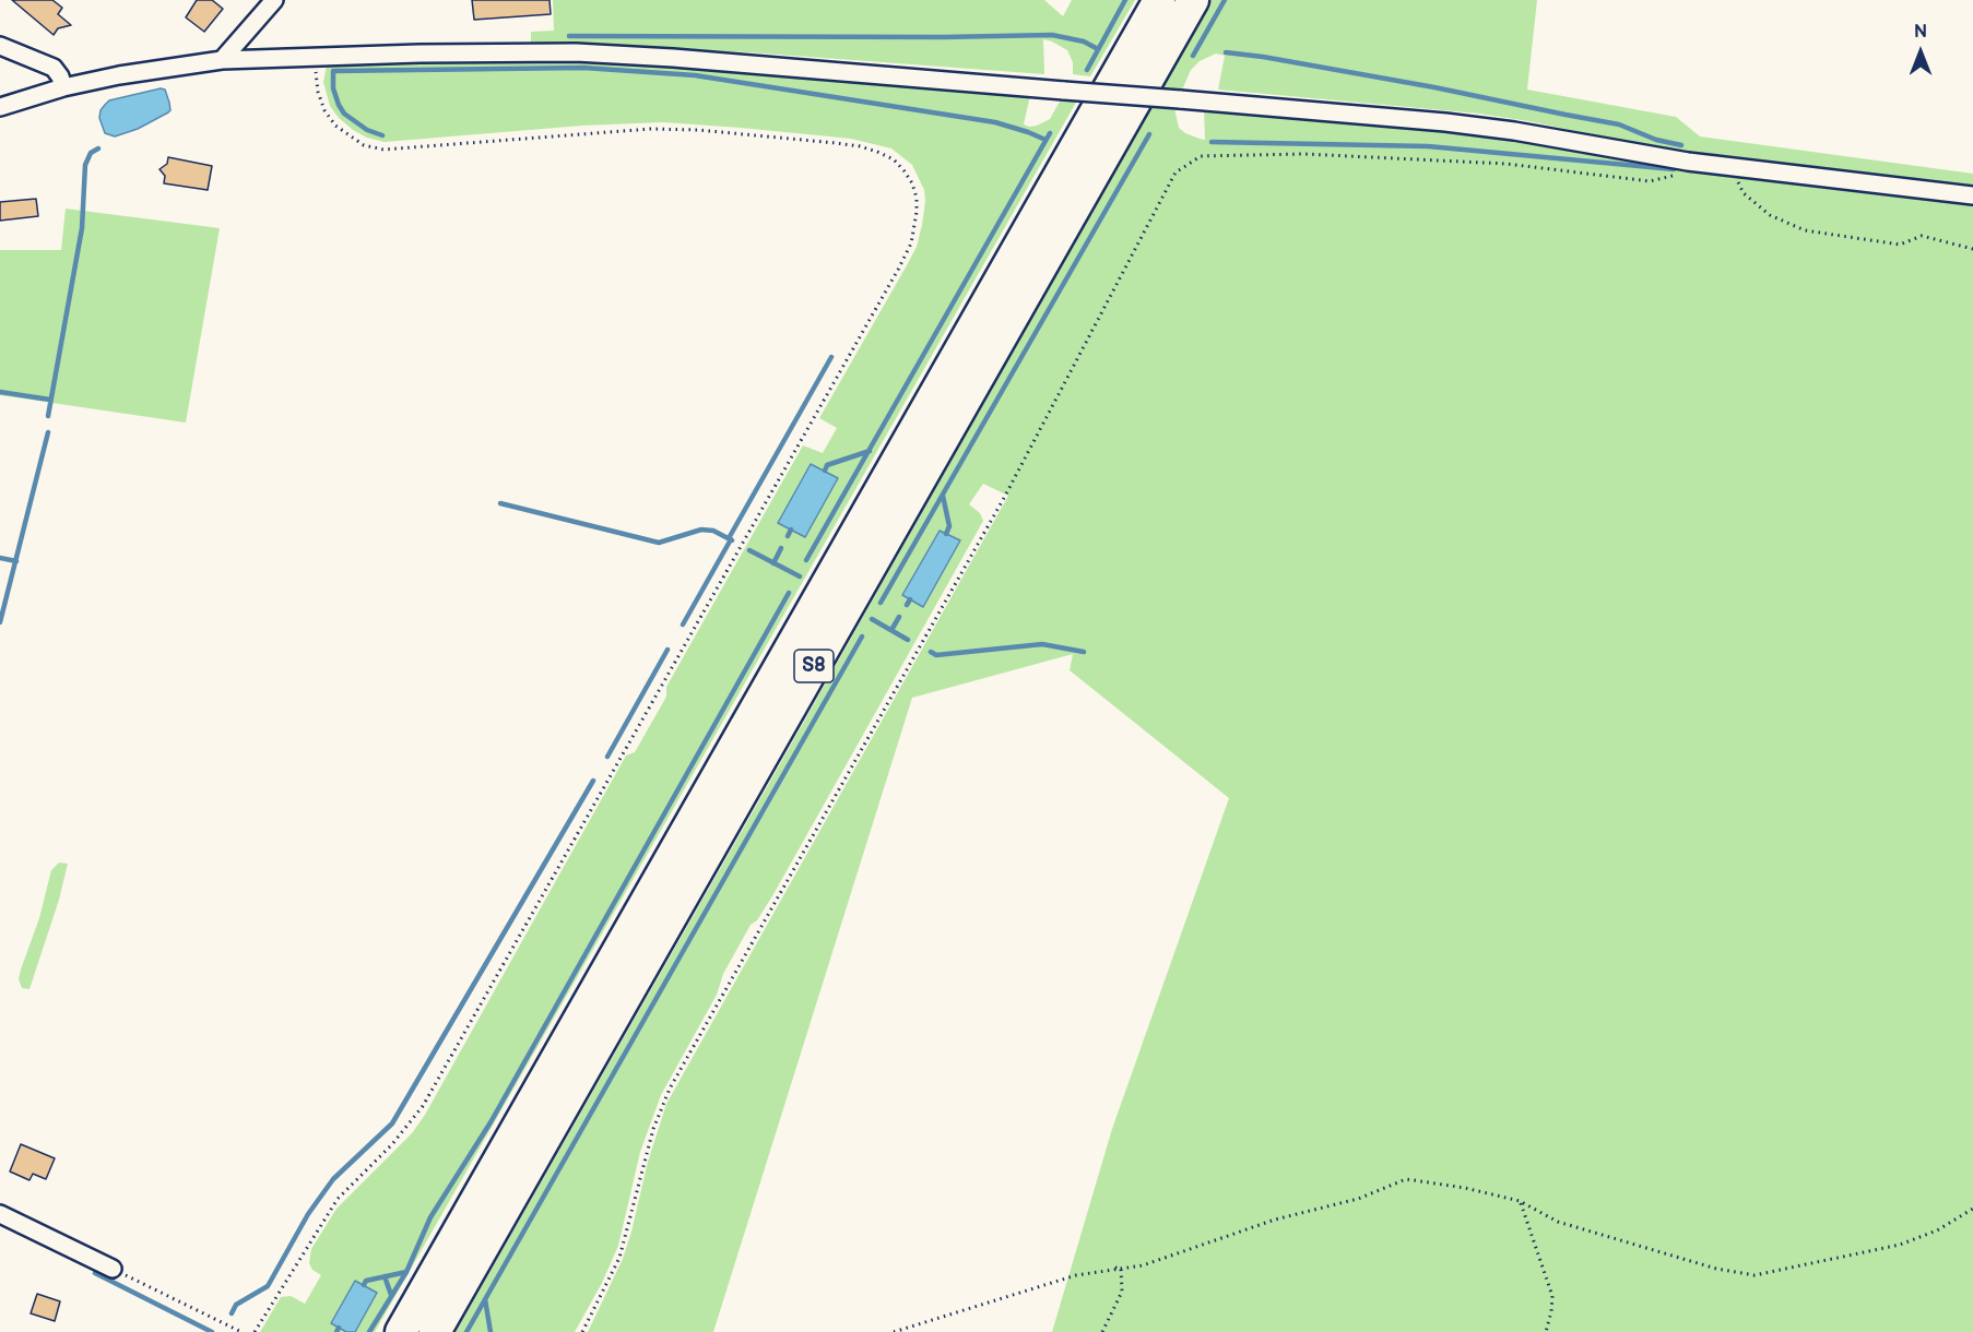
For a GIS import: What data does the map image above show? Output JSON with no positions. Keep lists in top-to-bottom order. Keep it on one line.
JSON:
{"streets":{"highway":["S8"]},"north":"top"}
